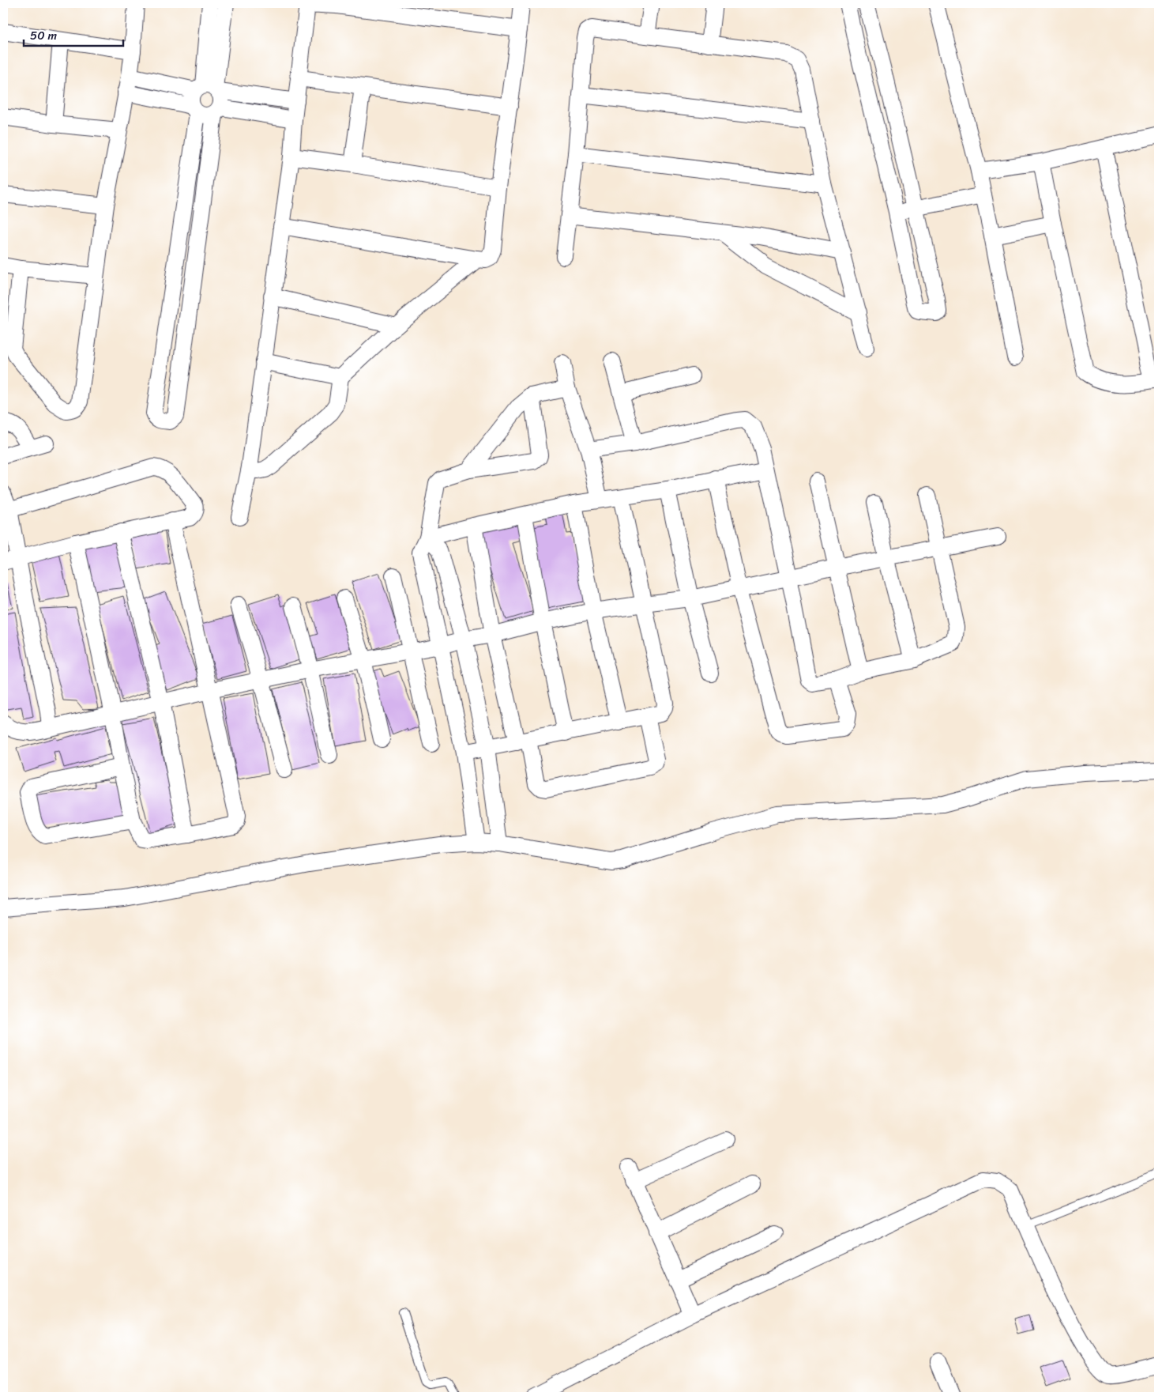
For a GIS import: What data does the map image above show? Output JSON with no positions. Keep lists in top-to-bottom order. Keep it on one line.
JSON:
{"scale_bar":"50 m"}
